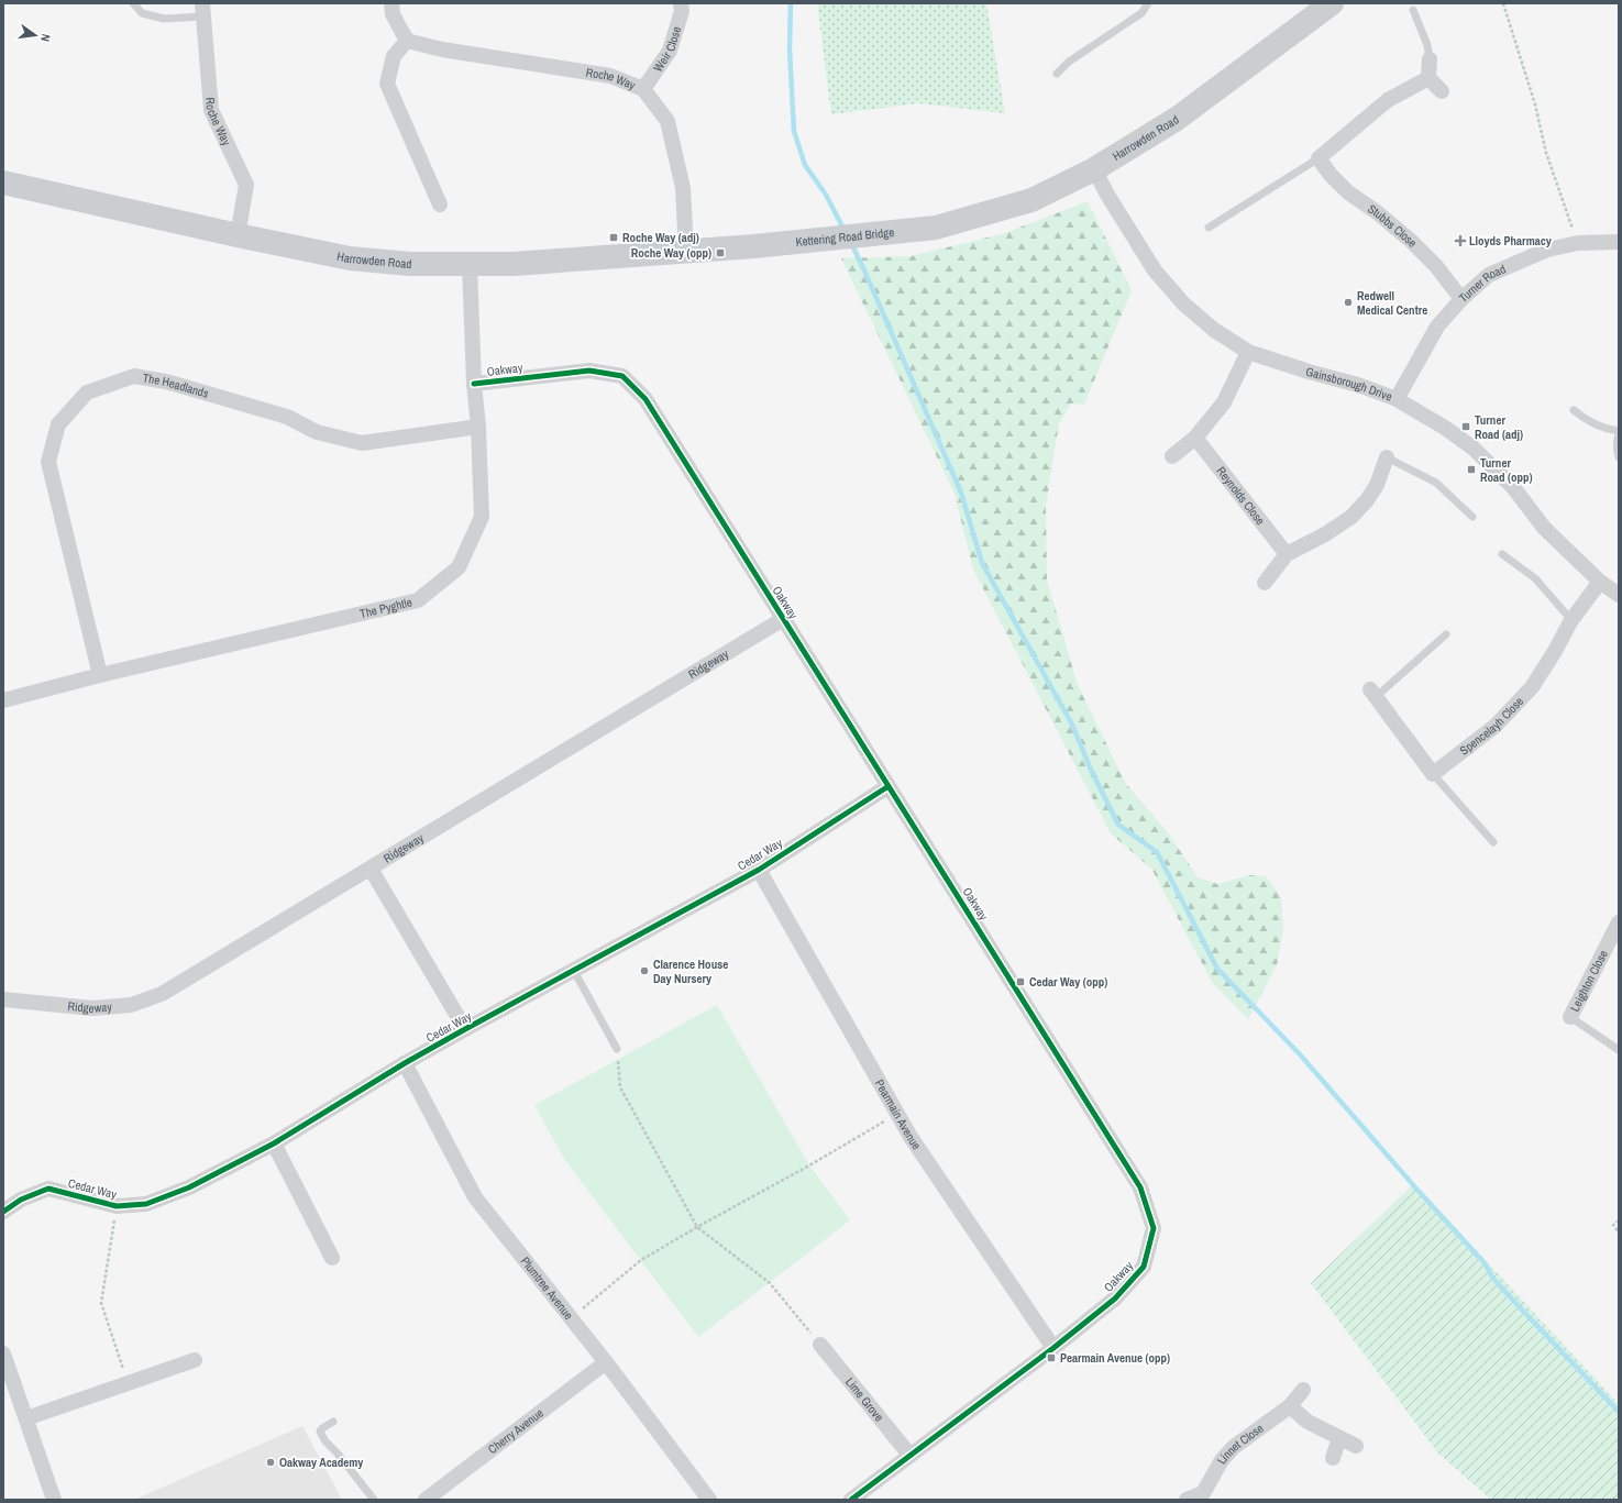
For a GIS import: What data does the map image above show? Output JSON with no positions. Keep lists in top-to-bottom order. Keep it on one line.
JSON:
{"streets":{"main road":["Harrowden Road","Kettering Road Bridge"],"street":["Weir Close","Roche Way","Stubbs Close","Turner Road","Oakway","Gainsborough Drive","The Headlands","Reynolds Close","The Pyghtle","Ridgeway","Spencelayh Close","Cedar Way","Leighton Close","Pearmain Avenue","Plumtree Avenue","Lime Grove","Cherry Avenue","Linnet Close"]},"crossings":[["Weir Close","Roche Way"],["Roche Way","Harrowden Road"],["Harrowden Road","Kettering Road Bridge"],["Harrowden Road","Gainsborough Drive"],["Harrowden Road","The Pyghtle"],["Stubbs Close","Turner Road"],["Turner Road","Gainsborough Drive"],["Oakway","The Pyghtle"],["Oakway","Ridgeway"],["Oakway","Cedar Way"],["Oakway","Pearmain Avenue"],["Oakway","Lime Grove"],["Gainsborough Drive","Spencelayh Close"],["The Headlands","The Pyghtle"],["Cedar Way","Pearmain Avenue"],["Cedar Way","Plumtree Avenue"],["Plumtree Avenue","Cherry Avenue"]],"places":{"transit":["Roche Way (adj)","Roche Way (opp)","Turner Road (adj)","Turner Road (opp)","Cedar Way (opp)","Pearmain Avenue (opp)"],"health":["Lloyds Pharmacy"],"other":["Redwell Medical Centre","Clarence House Day Nursery","Oakway Academy"]},"north":"right"}
